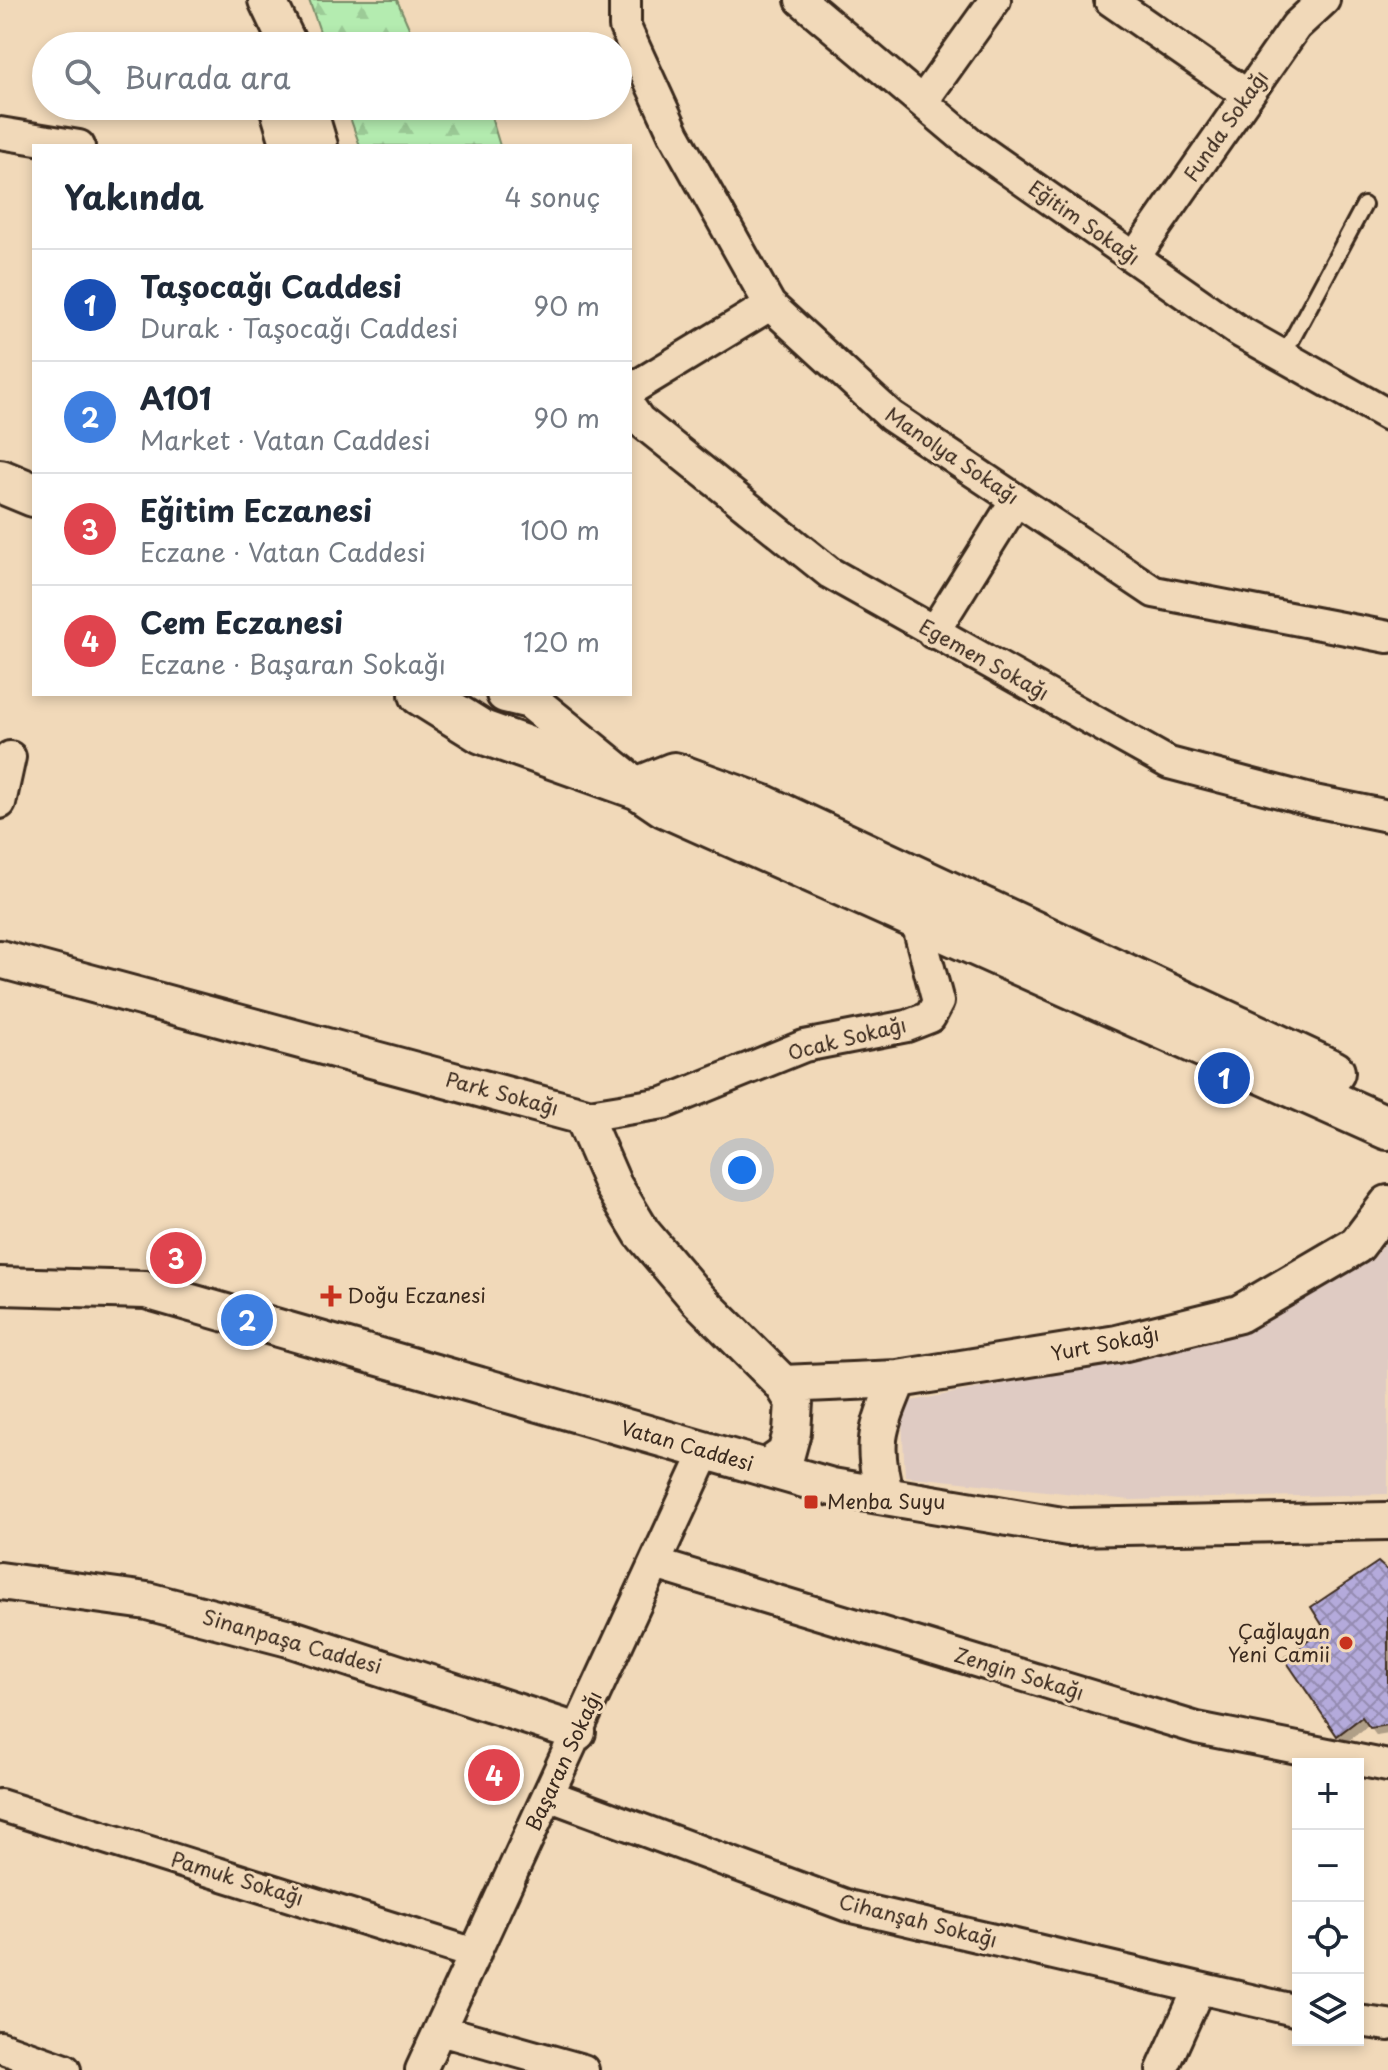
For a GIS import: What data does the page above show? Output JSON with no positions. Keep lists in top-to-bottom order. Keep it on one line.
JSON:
{"streets":{"street":["Funda Sokağı","Eğitim Sokağı","Manolya Sokağı","Egemen Sokağı","Ocak Sokağı","Park Sokağı","Yurt Sokağı","Vatan Caddesi","Sinanpaşa Caddesi","Zengin Sokağı","Başaran Sokağı","Pamuk Sokağı","Cihanşah Sokağı"]},"crossings":[["Funda Sokağı","Eğitim Sokağı"],["Ocak Sokağı","Park Sokağı"],["Park Sokağı","Yurt Sokağı"],["Vatan Caddesi","Başaran Sokağı"],["Sinanpaşa Caddesi","Başaran Sokağı"],["Zengin Sokağı","Başaran Sokağı"],["Başaran Sokağı","Pamuk Sokağı"],["Başaran Sokağı","Cihanşah Sokağı"]],"places":{"health":["Doğu Eczanesi"],"transit":["Menba Suyu"],"other":["Çağlayan Yeni Camii"]},"page":{"search":"Burada ara","heading":["Yakında","4 sonuç"],"list":[{"mark":"1","name":"Taşocağı Caddesi","note":"Durak · Taşocağı Caddesi","value":"90 m"},{"mark":"2","name":"A101","note":"Market · Vatan Caddesi","value":"90 m"},{"mark":"3","name":"Eğitim Eczanesi","note":"Eczane · Vatan Caddesi","value":"100 m"},{"mark":"4","name":"Cem Eczanesi","note":"Eczane · Başaran Sokağı","value":"120 m"}],"pins":["1","3","2","4"],"map_buttons":["+","−"]}}
